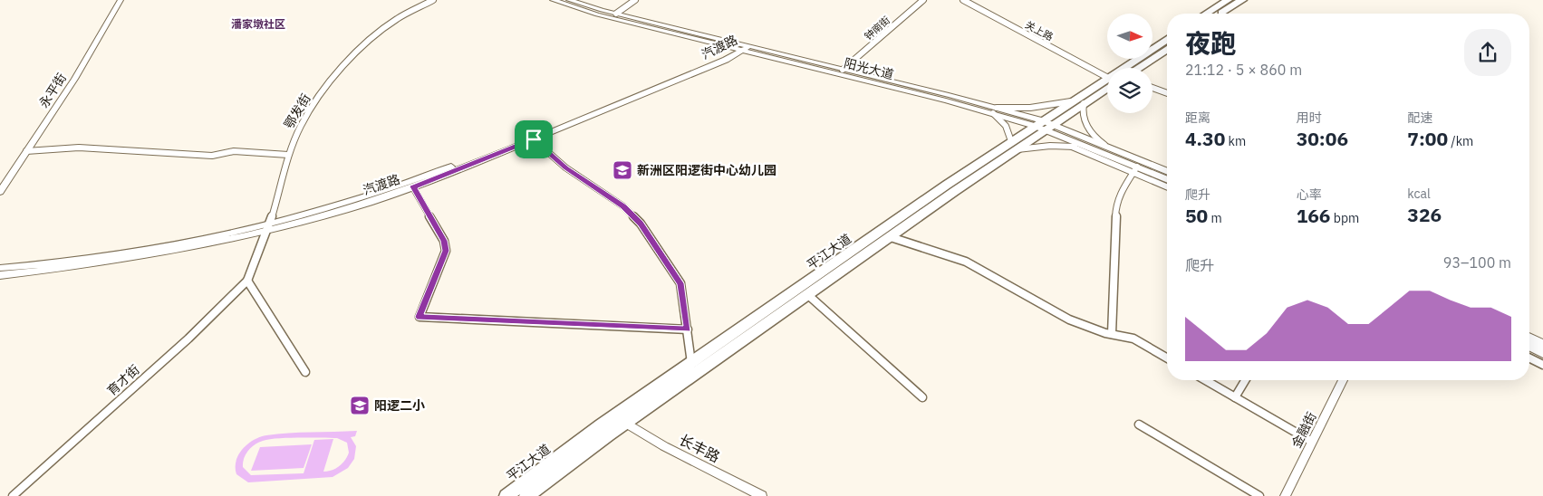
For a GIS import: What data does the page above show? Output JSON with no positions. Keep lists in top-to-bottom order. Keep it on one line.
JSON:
{"streets":{"highway":["平江大道"],"main road":["阳光大道"],"street":["钟南街","关上路","汽渡路","永平街","鄂发街","育才街","金融街","长丰路"]},"crossings":[["钟南街","阳光大道"],["汽渡路","阳光大道"],["汽渡路","鄂发街"],["阳光大道","平江大道"],["鄂发街","育才街"],["平江大道","长丰路"]],"districts":["潘家墩社区"],"places":{"school or university":["新洲区阳逻街中心幼儿园","阳逻二小"]},"north":"right","page":{"heading":["夜跑","21:12 · 5 × 860 m"],"stats":[["距离","4.30 km"],["用时","30:06"],["配速","7:00 /km"],["爬升","50 m"],["心率","166 bpm"],["kcal","326"]],"chart":["爬升","93–100 m"]}}
